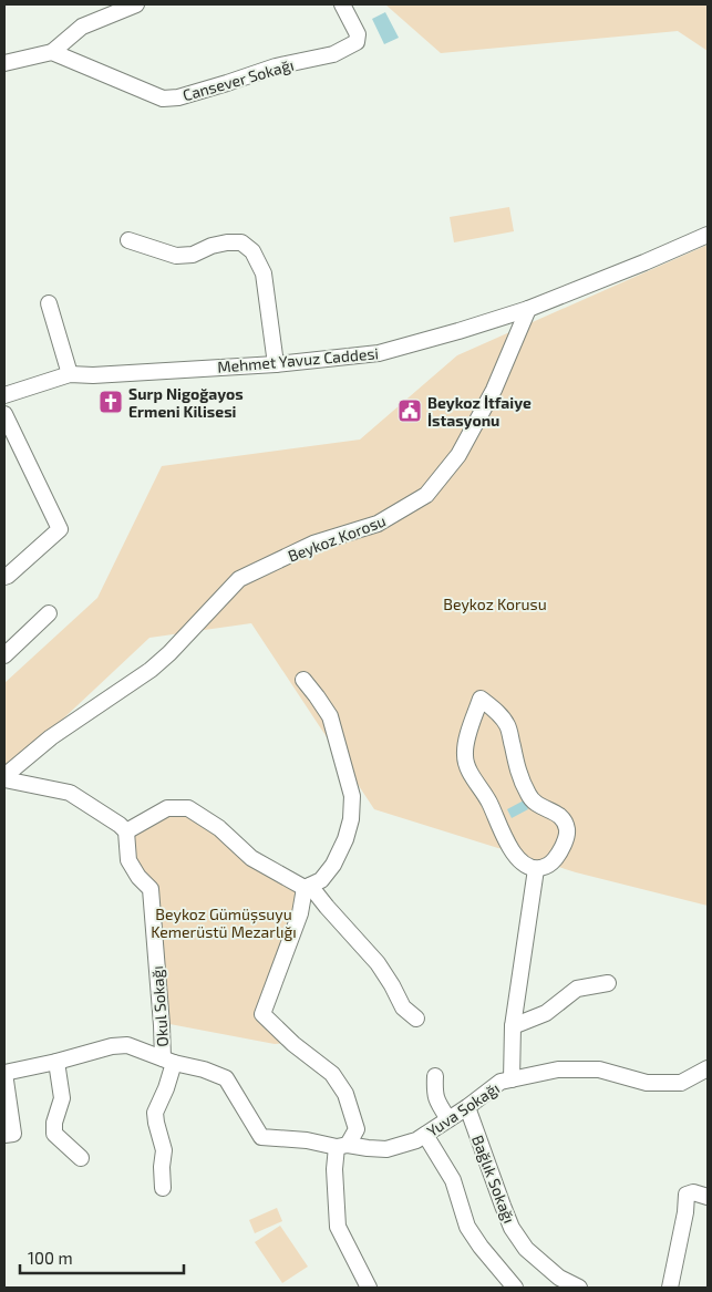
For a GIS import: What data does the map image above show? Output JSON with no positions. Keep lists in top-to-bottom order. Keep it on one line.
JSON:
{"streets":{"street":["Cansever Sokağı","Mehmet Yavuz Caddesi","Beykoz Korosu","Okul Sokağı","Yuva Sokağı","Bağlık Sokağı"]},"crossings":[["Mehmet Yavuz Caddesi","Beykoz Korosu"],["Okul Sokağı","Yuva Sokağı"],["Yuva Sokağı","Bağlık Sokağı"]],"parks":["Beykoz Korusu","Beykoz Gümüşsuyu Kemerüstü Mezarlığı"],"places":{"church":["Surp Nigoğayos Ermeni Kilisesi"],"public building":["Beykoz İtfaiye İstasyonu"]},"scale_bar":"100 m"}
